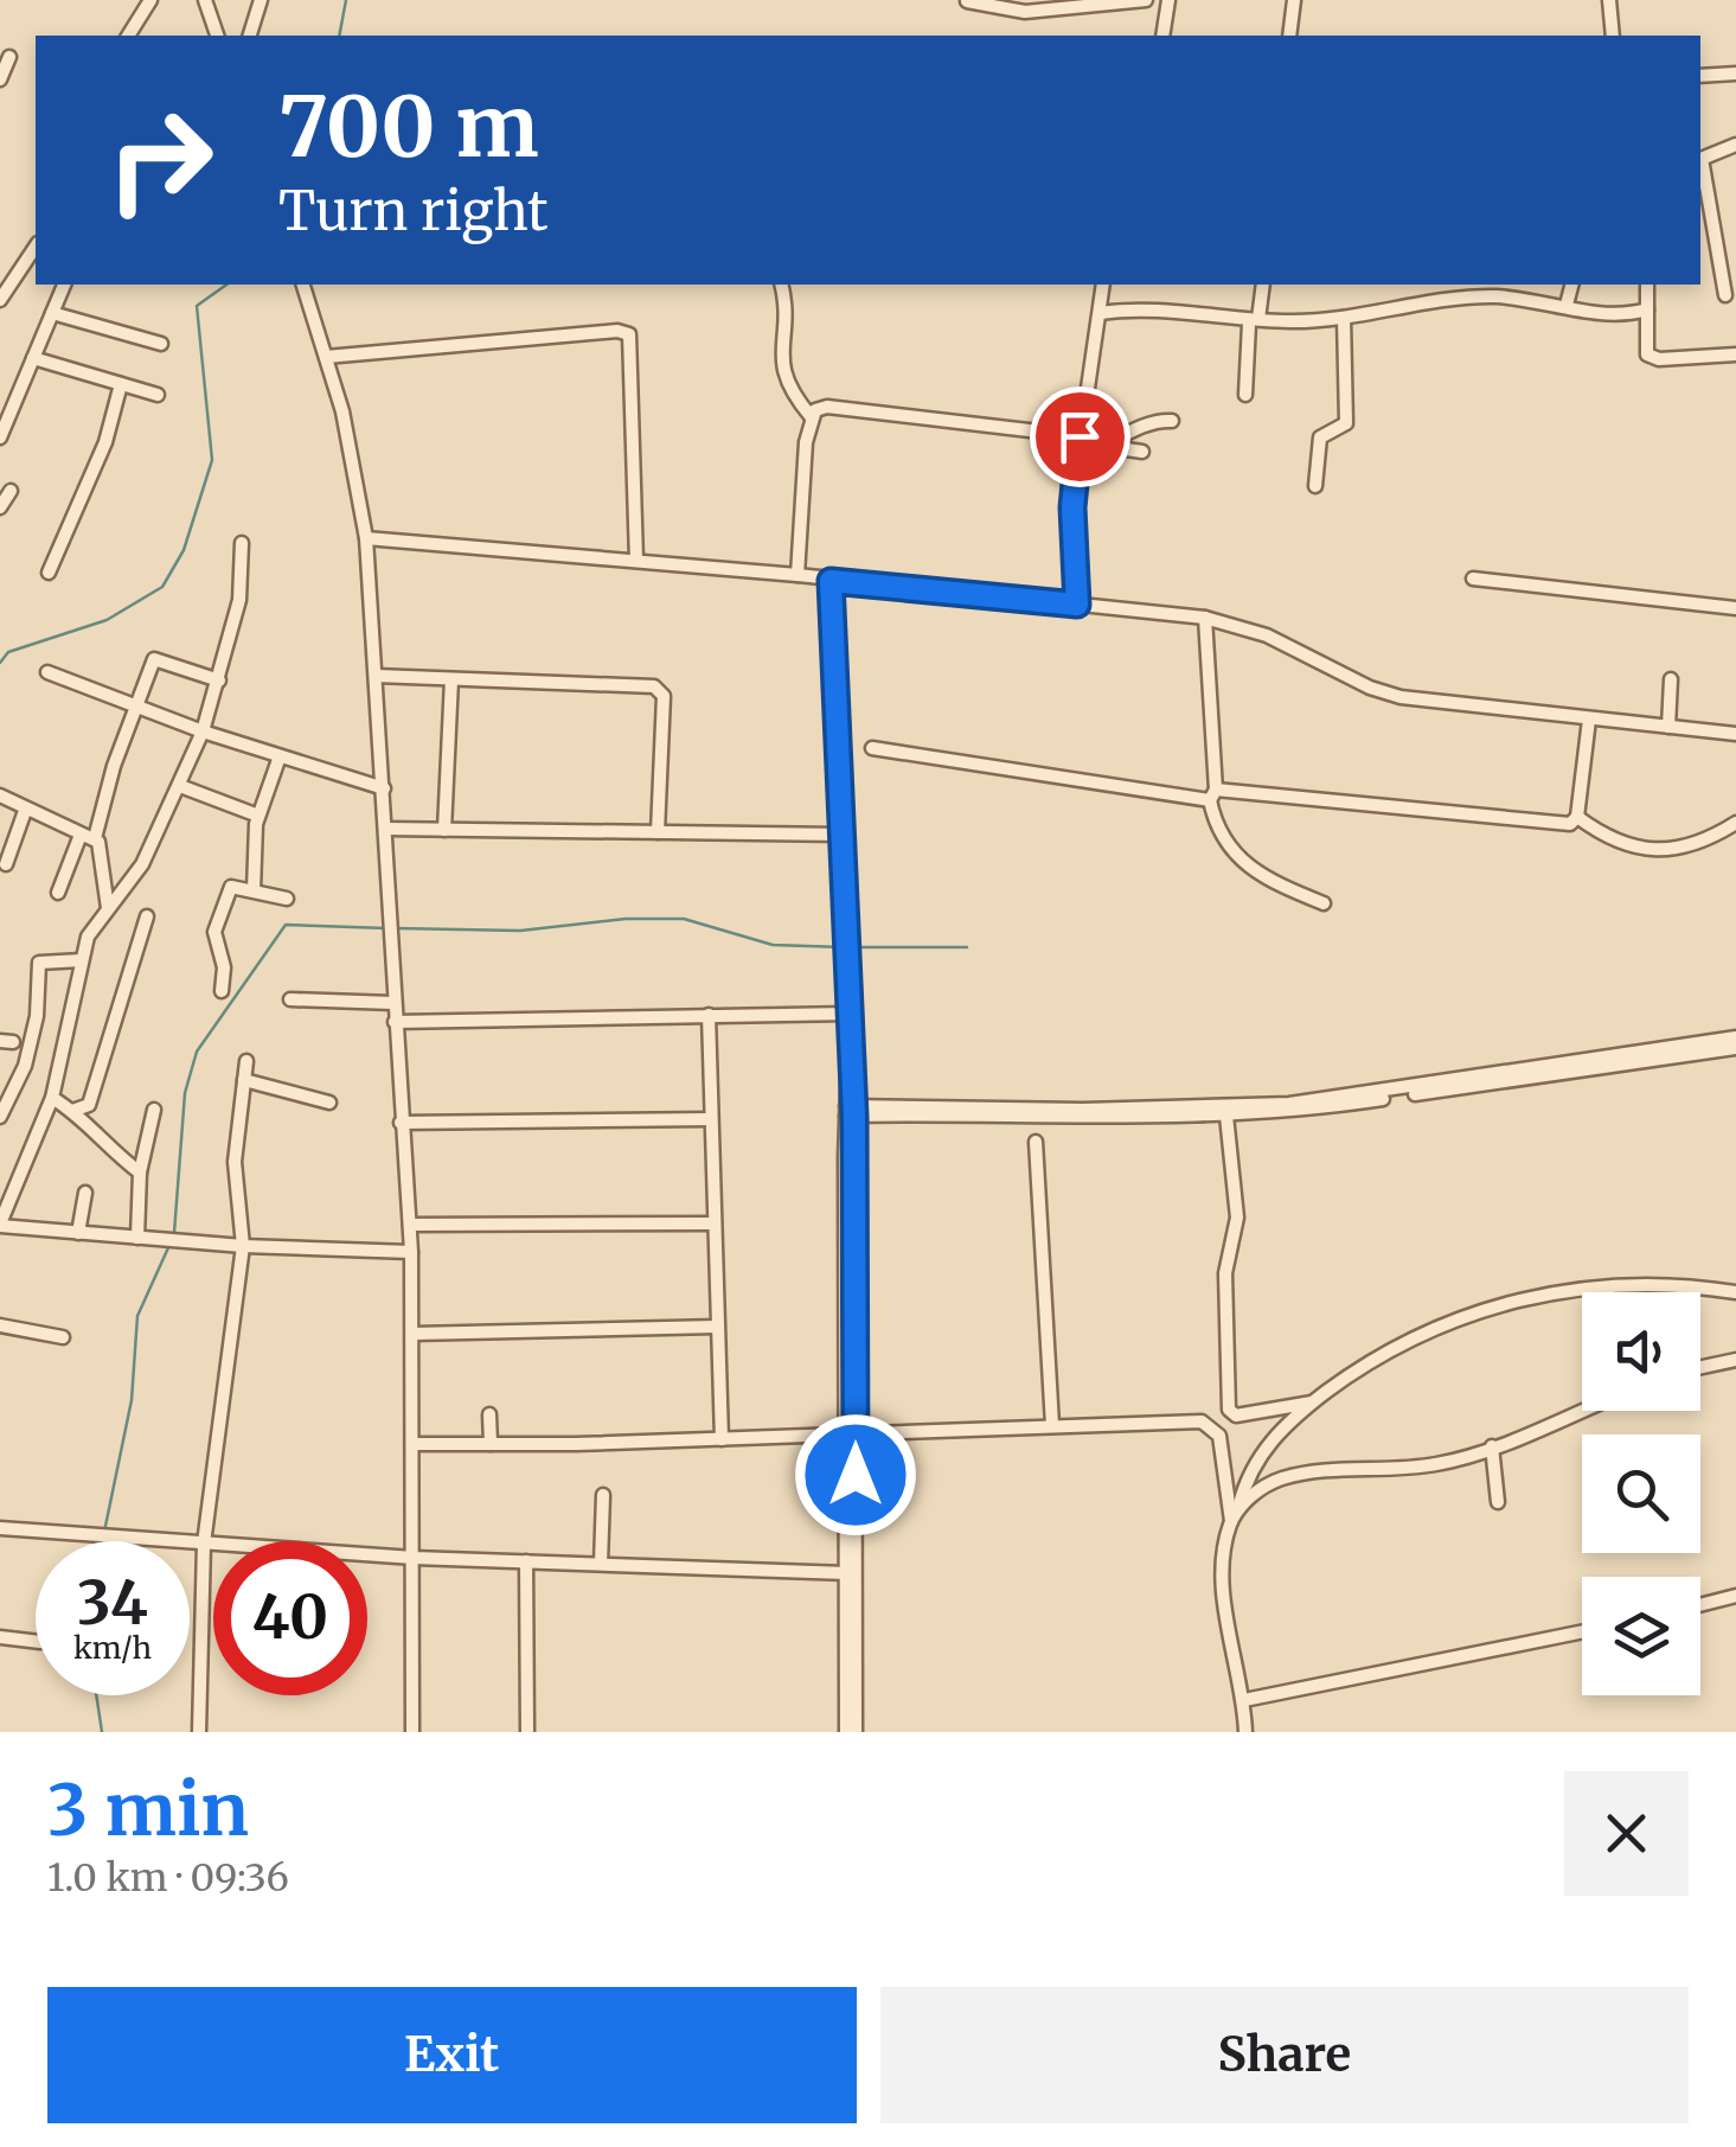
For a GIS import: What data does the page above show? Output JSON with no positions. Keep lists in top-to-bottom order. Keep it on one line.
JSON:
{"page":{"turn":["700 m","Turn right"],"speed":"34 km/h","limit":"40","heading":["3 min","1.0 km · 09:36"],"buttons":["Exit","Share"]}}
